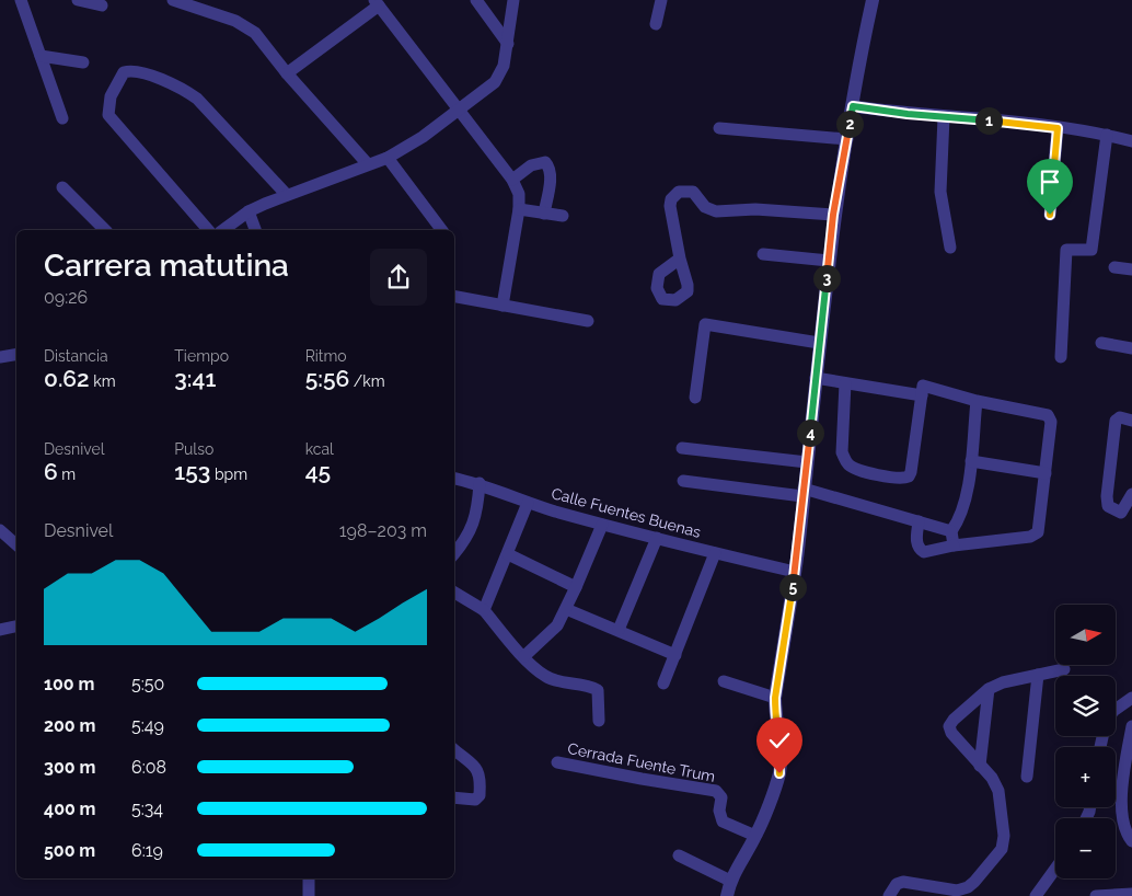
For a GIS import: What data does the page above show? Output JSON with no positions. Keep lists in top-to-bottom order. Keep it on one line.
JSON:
{"streets":{"street":["Calle Fuentes Buenas","Cerrada Fuente Trum"]},"north":"right","page":{"pins":["1","2","3","4","5"],"heading":["Carrera matutina","09:26"],"stats":[["Distancia","0.62 km"],["Tiempo","3:41"],["Ritmo","5:56 /km"],["Desnivel","6 m"],["Pulso","153 bpm"],["kcal","45"]],"chart":["Desnivel","198–203 m"],"map_buttons":["+","−"],"list":[{"name":"100 m","note":"5:50"},{"name":"200 m","note":"5:49"},{"name":"300 m","note":"6:08"},{"name":"400 m","note":"5:34"},{"name":"500 m","note":"6:19"}]}}
